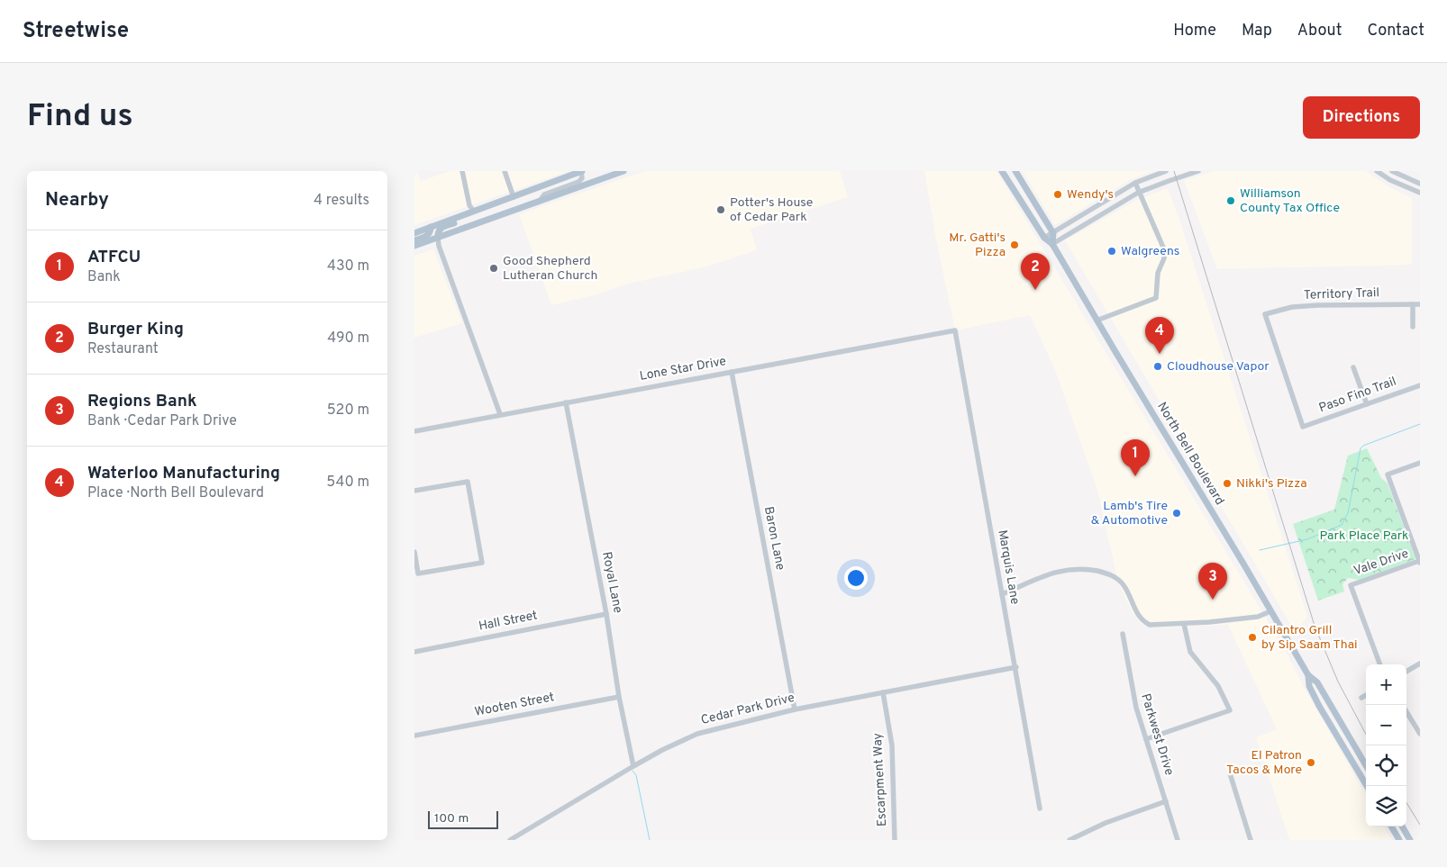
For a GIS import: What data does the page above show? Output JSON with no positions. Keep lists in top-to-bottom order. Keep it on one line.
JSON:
{"streets":{"main road":["North Bell Boulevard"],"street":["Territory Trail","Lone Star Drive","Paso Fino Trail","Baron Lane","Vale Drive","Marquis Lane","Royal Lane","Hall Street","Wooten Street","Cedar Park Drive","Parkwest Drive","Escarpment Way"]},"crossings":[["Territory Trail","Paso Fino Trail"],["Lone Star Drive","Baron Lane"],["Lone Star Drive","Marquis Lane"],["Lone Star Drive","Royal Lane"],["Baron Lane","Cedar Park Drive"],["Marquis Lane","Cedar Park Drive"],["Royal Lane","Hall Street"],["Royal Lane","Wooten Street"],["Royal Lane","Cedar Park Drive"],["Cedar Park Drive","Escarpment Way"]],"parks":["Park Place Park"],"places":["Wendy's","Williamson County Tax Office","Potter's House of Cedar Park","Mr. Gatti's Pizza","Walgreens","Good Shepherd Lutheran Church","Cloudhouse Vapor","Nikki's Pizza","Lamb's Tire & Automotive","Cilantro Grill by Sip Saam Thai","El Patron Tacos & More"],"scale_bar":"100 m","page":{"header":"Streetwise","nav":["Home","Map","About","Contact"],"buttons":"Directions","title":"Find us","heading":["Nearby","4 results"],"list":[{"mark":"1","name":"ATFCU","note":"Bank","value":"430 m"},{"mark":"2","name":"Burger King","note":"Restaurant","value":"490 m"},{"mark":"3","name":"Regions Bank","note":"Bank · Cedar Park Drive","value":"520 m"},{"mark":"4","name":"Waterloo Manufacturing","note":"Place · North Bell Boulevard","value":"540 m"}],"pins":["2","4","1","3"],"map_buttons":["+","−"],"scale":"100 m"}}
